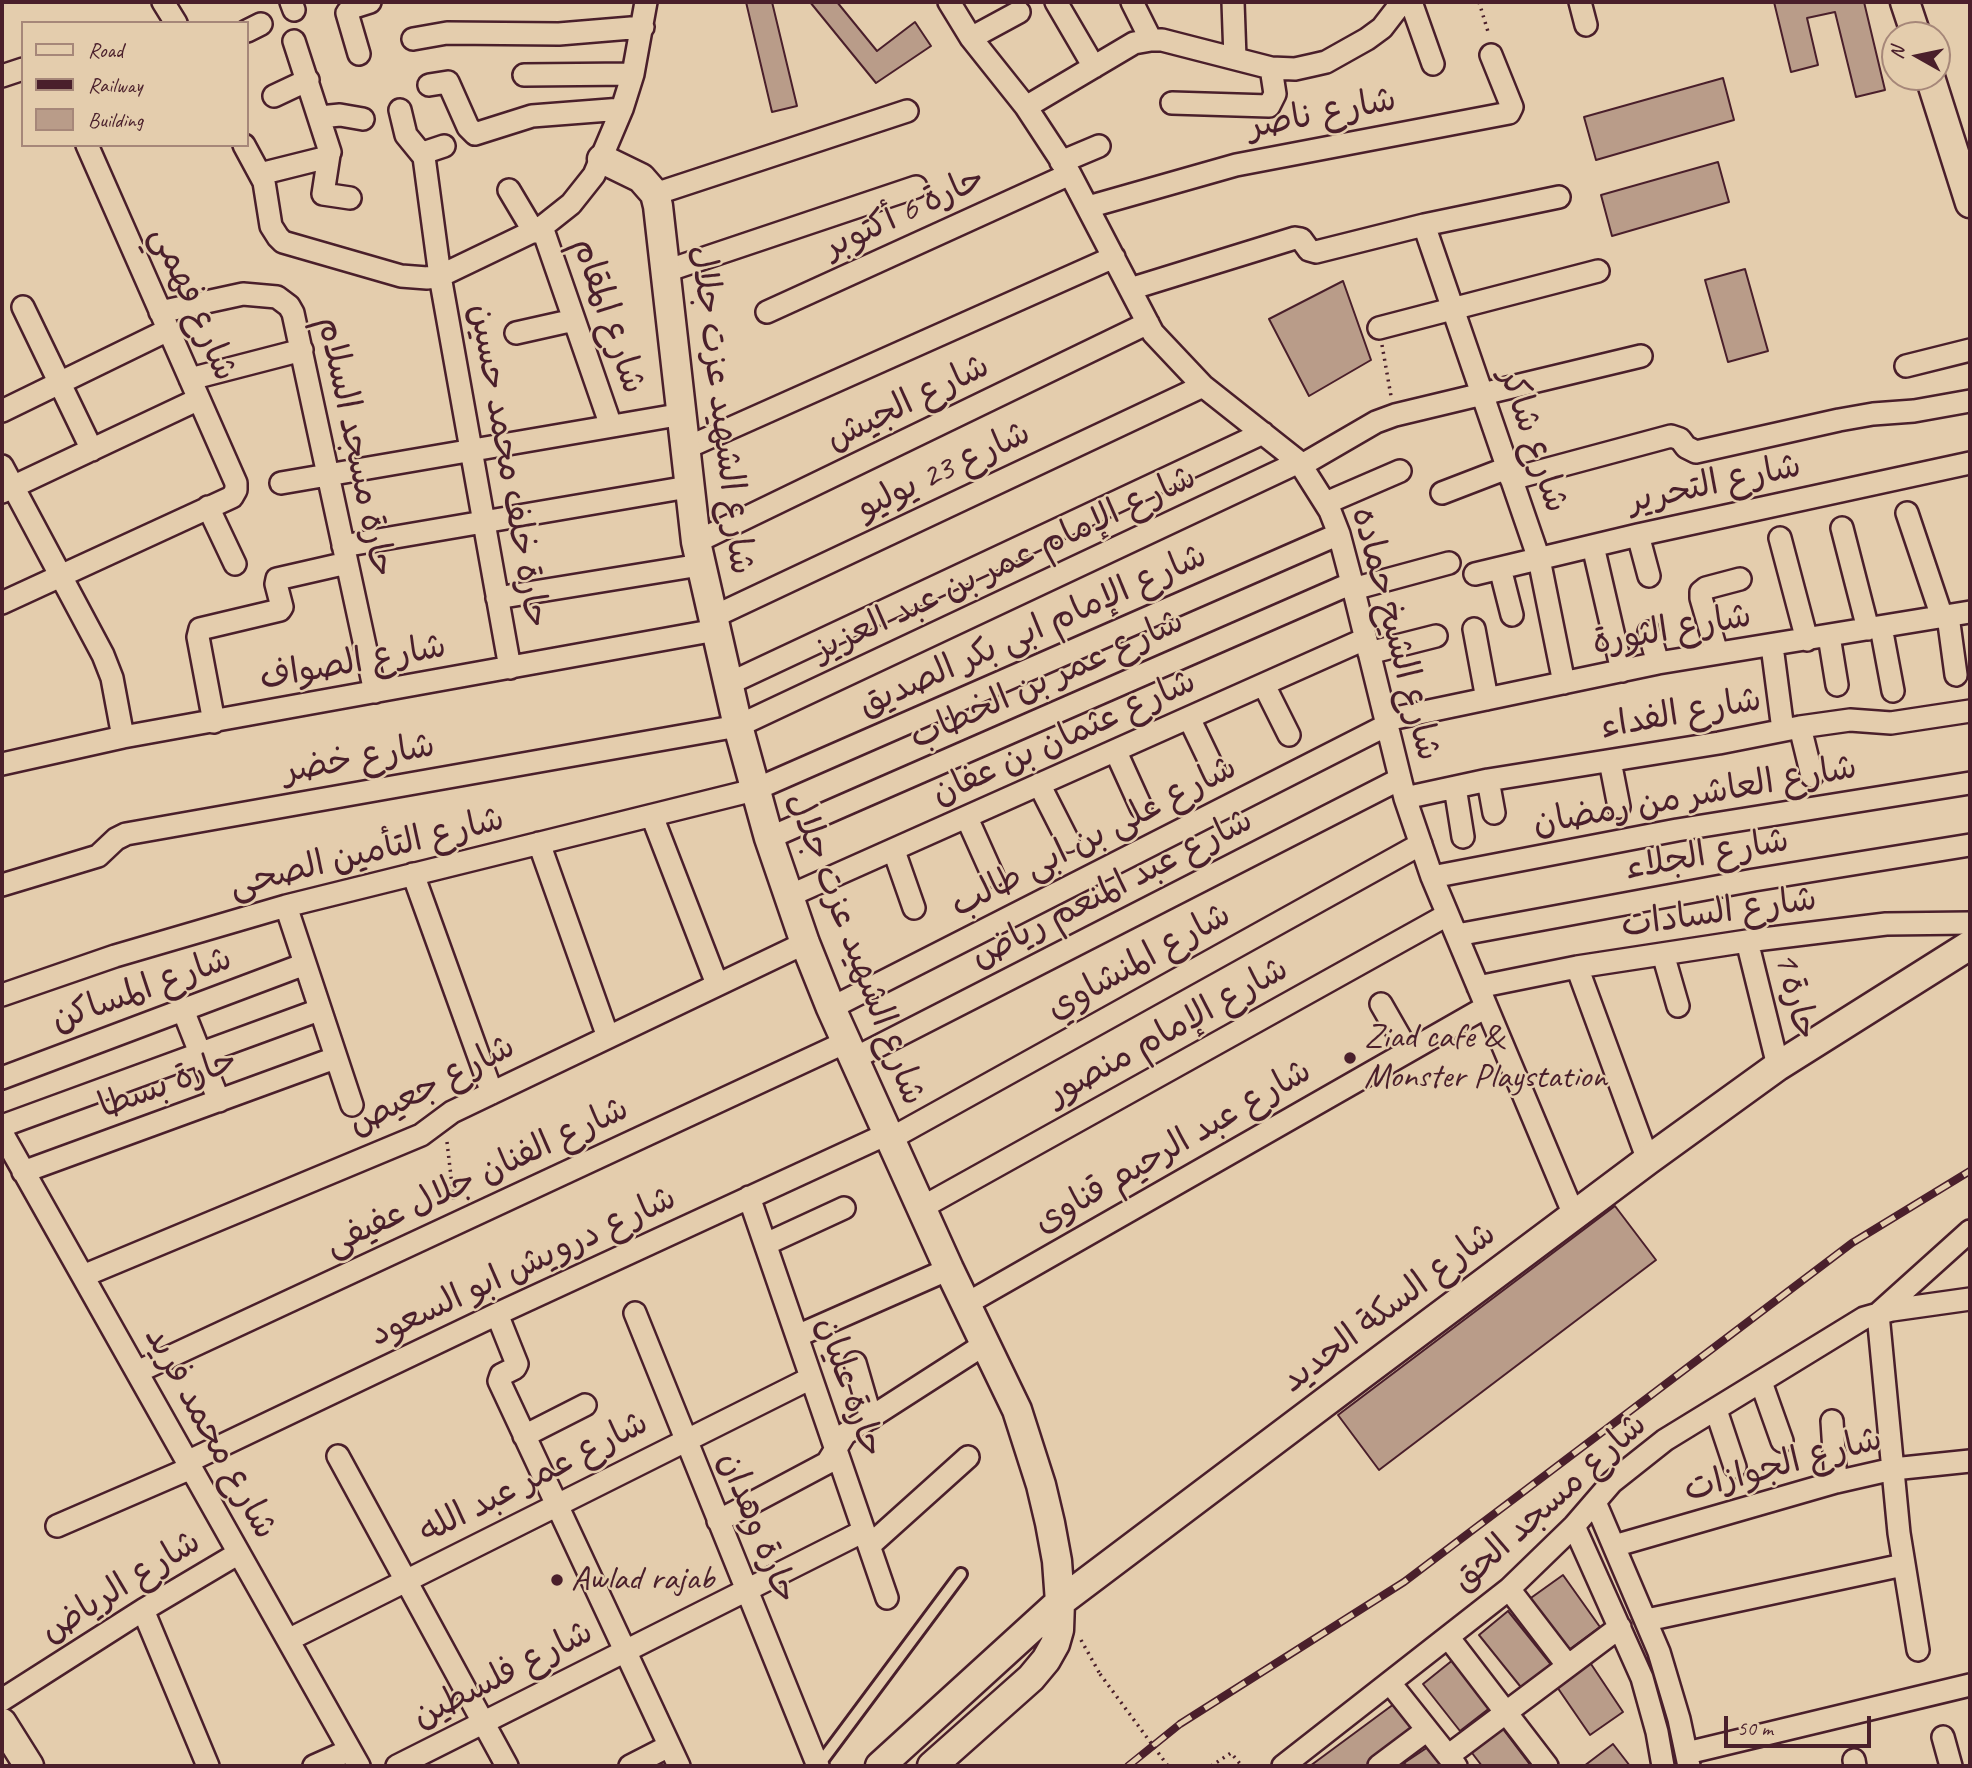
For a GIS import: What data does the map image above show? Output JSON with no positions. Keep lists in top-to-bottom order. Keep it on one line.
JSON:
{"streets":{"street":["شارع ناصر","حارة 6 أكتوبر","شارع فهمي","شارع المقام","شارع الجيش","شارع الشهيد عزت جلال","شارع شاكر","حارة مسجد السلام","حارة خلف محمد حسين","شارع 23 يوليو","شارع التحرير","شارع الإمام عمر بن عبد العزيز","شارع الثورة","شارع الإمام ابى بكر الصديق","شارع الشيخ حماده","شارع الصواف","شارع عمر بن الخطاب","شارع الفداء","شارع عثمان بن عفان","شارع خضر","شارع العاشر من رمضان","شارع على بن ابى طالب","شارع التأمين الصحى","شارع الجلاء","شارع عبد المنعم رياض","شارع السادات","شارع المنشاوي","شارع المساكن","حارة 1","شارع الإمام منصور","حارة بسطا","شارع جعيص","شارع عبد الرحيم قناوى","شارع الفنان جلال عفيفى","شارع درويش ابو السعود","شارع السكة الحديد","حارة عليان","شارع محمد فريد","شارع الجوازات","شارع عمر عبد الله","شارع مسجد الحق","حارة وهدان","شارع الرياض","شارع فلسطين"]},"crossings":[["شارع ناصر","شارع الشيخ حماده"],["حارة 6 أكتوبر","شارع الشيخ حماده"],["شارع فهمي","حارة مسجد السلام"],["شارع الجيش","شارع الشهيد عزت جلال"],["شارع الجيش","حارة خلف محمد حسين"],["شارع الجيش","شارع الشيخ حماده"],["شارع الشهيد عزت جلال","شارع 23 يوليو"],["شارع الشهيد عزت جلال","شارع الإمام عمر بن عبد العزيز"],["شارع الشهيد عزت جلال","شارع الإمام ابى بكر الصديق"],["شارع الشهيد عزت جلال","شارع الصواف"],["شارع الشهيد عزت جلال","شارع عمر بن الخطاب"],["شارع الشهيد عزت جلال","شارع عثمان بن عفان"],["شارع الشهيد عزت جلال","شارع خضر"],["شارع الشهيد عزت جلال","شارع على بن ابى طالب"],["شارع الشهيد عزت جلال","شارع التأمين الصحى"],["شارع الشهيد عزت جلال","شارع عبد المنعم رياض"],["شارع الشهيد عزت جلال","شارع المنشاوي"],["شارع الشهيد عزت جلال","شارع الإمام منصور"],["شارع الشهيد عزت جلال","شارع جعيص"],["شارع الشهيد عزت جلال","شارع عبد الرحيم قناوى"],["شارع الشهيد عزت جلال","شارع الفنان جلال عفيفى"],["شارع الشهيد عزت جلال","شارع درويش ابو السعود"],["شارع الشهيد عزت جلال","شارع السكة الحديد"],["شارع شاكر","شارع التحرير"],["شارع شاكر","شارع الإمام عمر بن عبد العزيز"],["شارع شاكر","شارع الثورة"],["حارة مسجد السلام","شارع الصواف"],["حارة خلف محمد حسين","شارع الصواف"],["شارع 23 يوليو","شارع الشيخ حماده"],["شارع 23 يوليو","شارع الصواف"],["شارع الإمام عمر بن عبد العزيز","شارع الشيخ حماده"],["شارع الإمام عمر بن عبد العزيز","شارع خضر"],["شارع الثورة","شارع الشيخ حماده"],["شارع الثورة","شارع على بن ابى طالب"],["شارع الإمام ابى بكر الصديق","شارع الشيخ حماده"],["شارع الإمام ابى بكر الصديق","شارع التأمين الصحى"],["شارع الشيخ حماده","شارع عمر بن الخطاب"],["شارع الشيخ حماده","شارع الفداء"],["شارع الشيخ حماده","شارع عثمان بن عفان"],["شارع الشيخ حماده","شارع العاشر من رمضان"],["شارع الشيخ حماده","شارع على بن ابى طالب"],["شارع الشيخ حماده","شارع الجلاء"],["شارع الشيخ حماده","شارع عبد المنعم رياض"],["شارع الشيخ حماده","شارع السادات"],["شارع الشيخ حماده","شارع المنشاوي"],["شارع الشيخ حماده","شارع الإمام منصور"],["شارع الشيخ حماده","شارع عبد الرحيم قناوى"],["شارع الشيخ حماده","شارع السكة الحديد"],["شارع الفداء","شارع عبد المنعم رياض"],["شارع عبد المنعم رياض","شارع الفنان جلال عفيفى"],["شارع السادات","حارة 1"],["شارع السادات","شارع عبد الرحيم قناوى"],["شارع المنشاوي","شارع درويش ابو السعود"],["حارة 1","شارع السكة الحديد"],["حارة بسطا","شارع محمد فريد"],["شارع جعيص","شارع محمد فريد"],["شارع الفنان جلال عفيفى","شارع محمد فريد"],["شارع درويش ابو السعود","حارة عليان"],["شارع درويش ابو السعود","شارع محمد فريد"],["حارة عليان","شارع عمر عبد الله"],["حارة عليان","شارع فلسطين"],["شارع محمد فريد","شارع عمر عبد الله"],["شارع محمد فريد","شارع الرياض"],["شارع عمر عبد الله","حارة وهدان"],["حارة وهدان","شارع فلسطين"]],"places":["Ziad cafe & Monster Playstation","Awlad rajab"],"legend":["Road","Railway","Building"],"scale_bar":"50 m","north":"left"}
